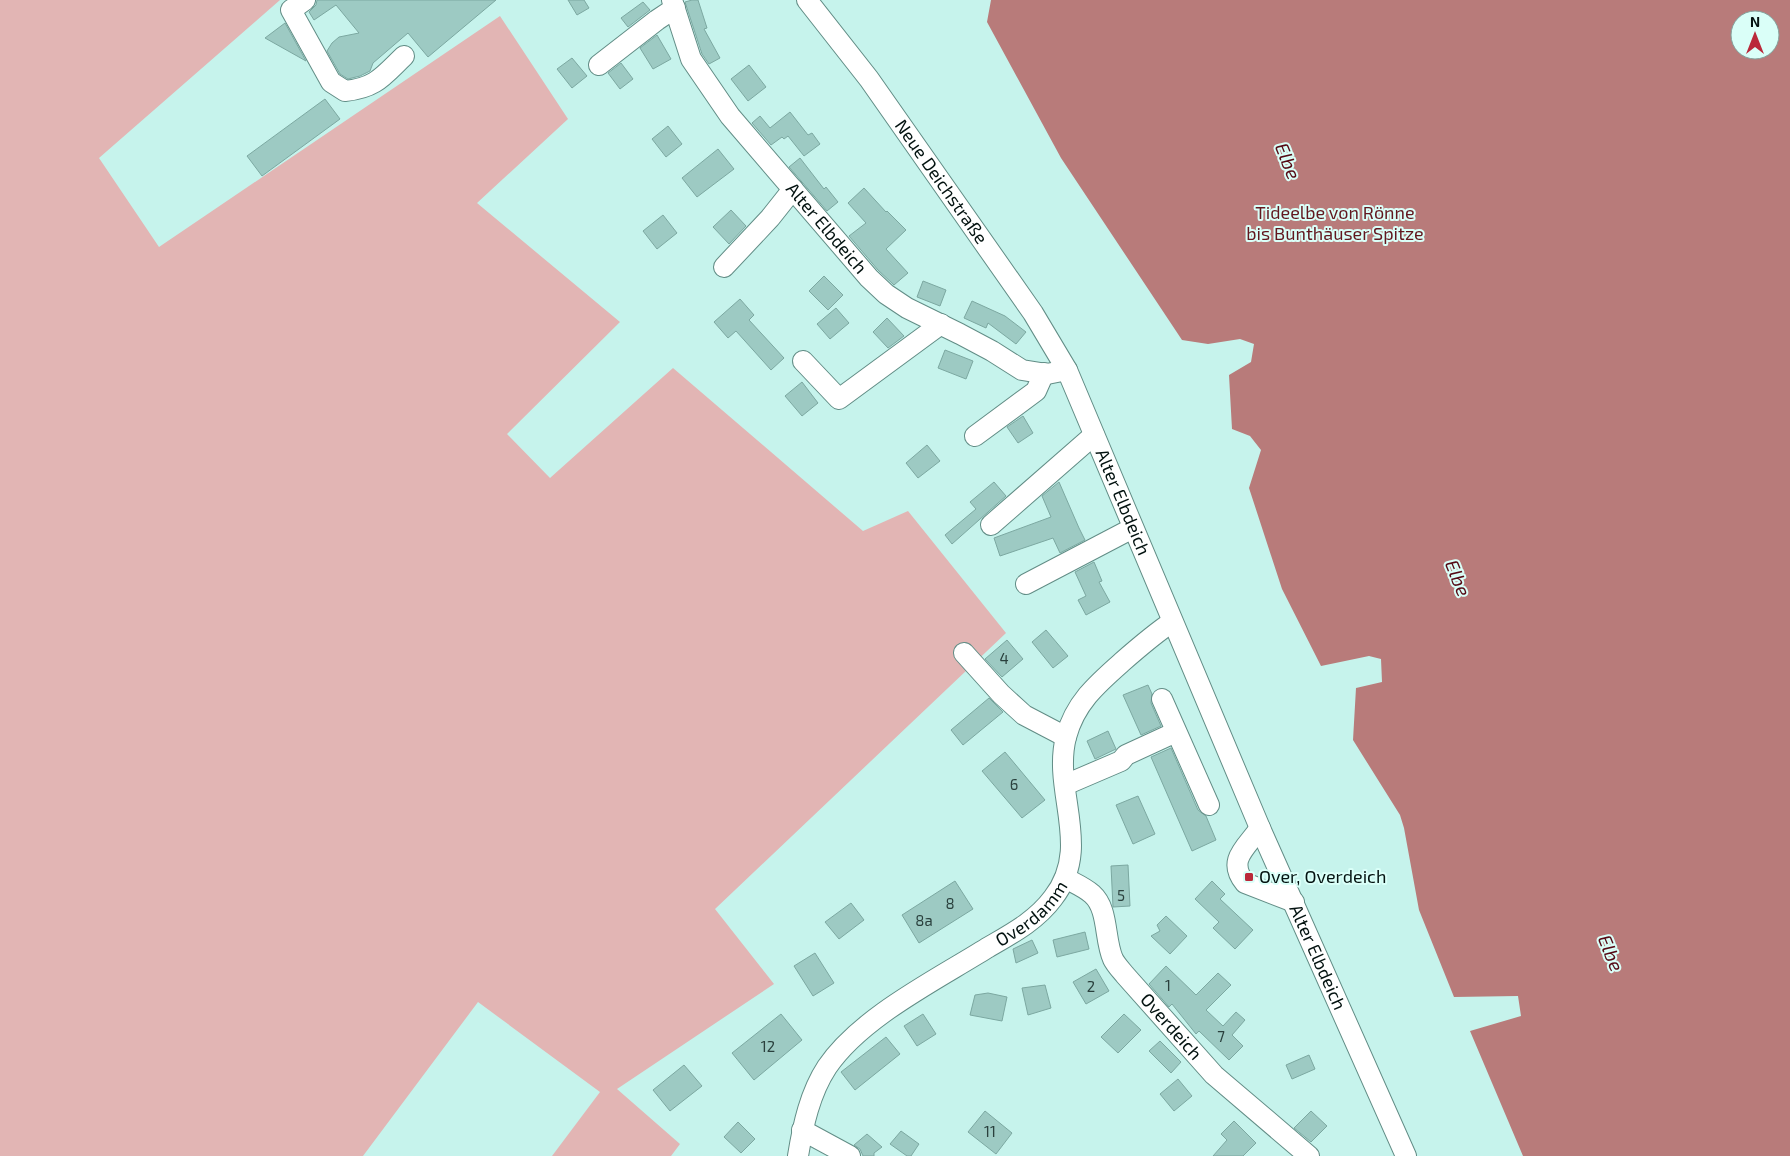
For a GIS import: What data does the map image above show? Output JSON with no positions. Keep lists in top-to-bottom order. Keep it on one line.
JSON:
{"streets":{"street":["Neue Deichstraße","Alter Elbdeich","Overdamm","Overdeich"]},"crossings":[["Neue Deichstraße","Alter Elbdeich"],["Alter Elbdeich","Overdamm"],["Overdamm","Overdeich"]],"water":["Elbe"],"parks":["Tideelbe von Rönne bis Bunthäuser Spitze"],"places":{"transit":["Over, Overdeich"]},"house_numbers":["4","6","5","8","8a","1","2","7","12","11"],"north":"top"}
